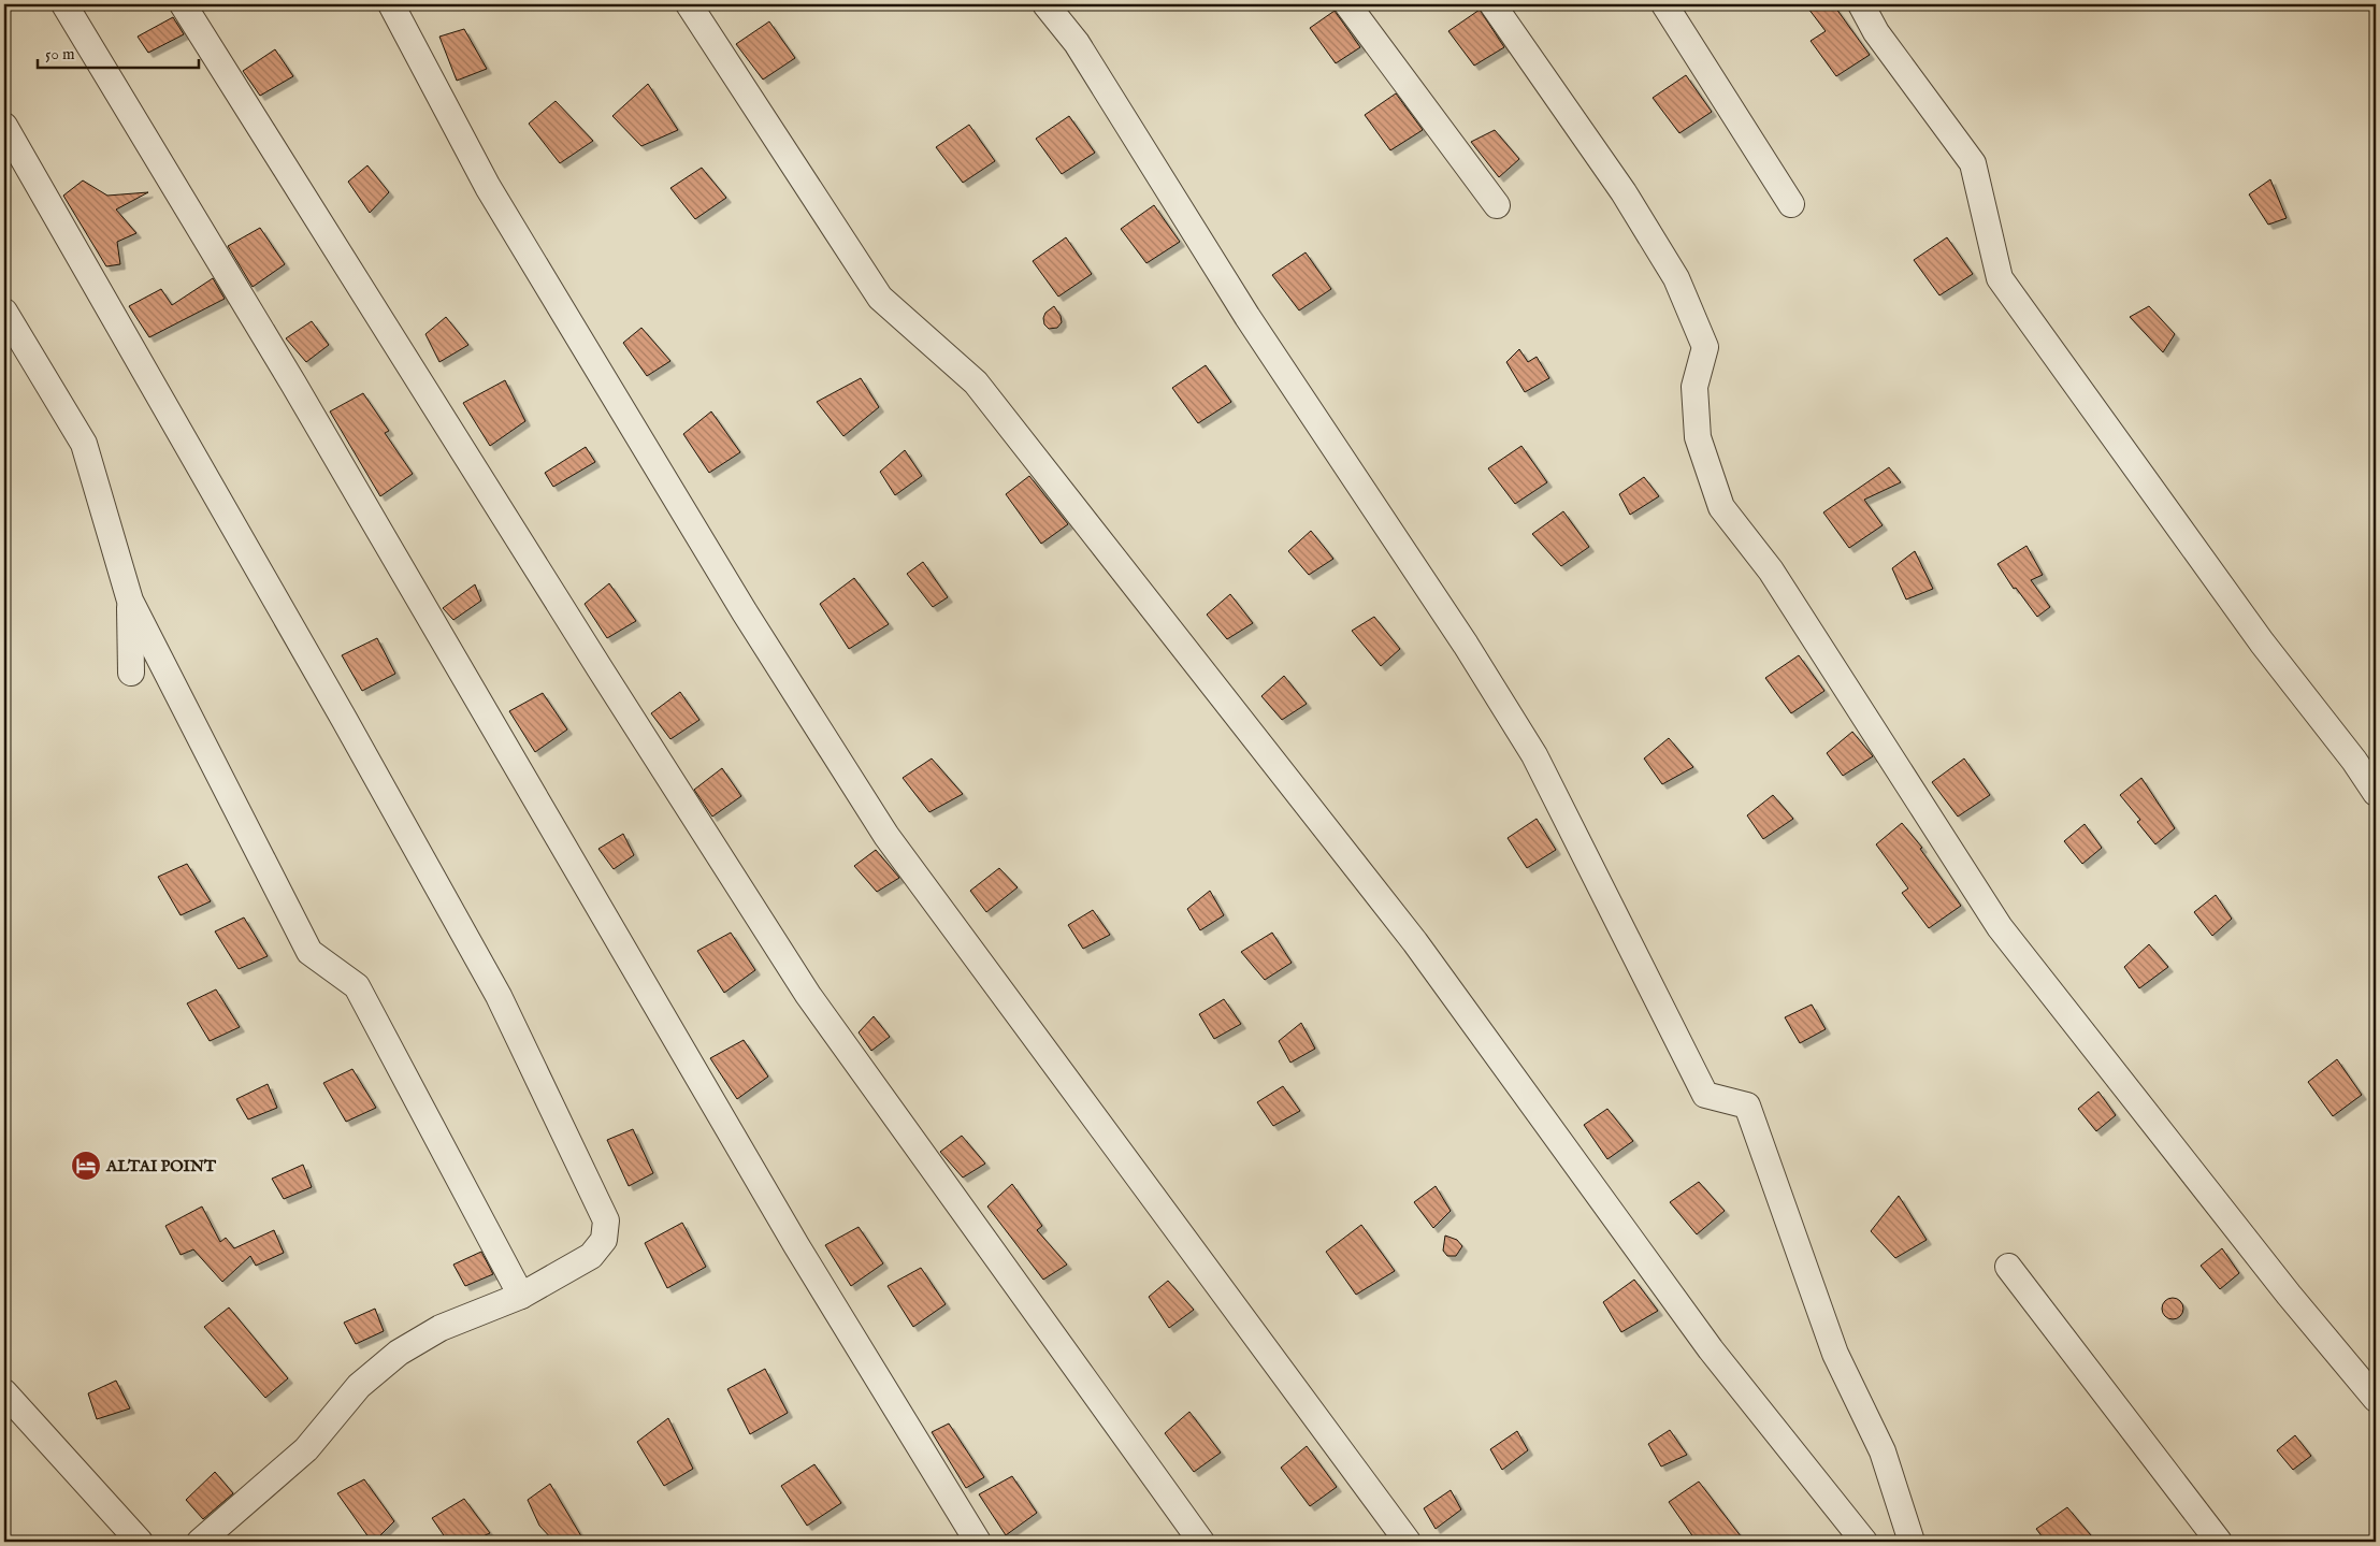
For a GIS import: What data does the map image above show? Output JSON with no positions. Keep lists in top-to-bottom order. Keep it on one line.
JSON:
{"places":{"hotel":["ALTAI POINT"]},"scale_bar":"50 m"}
